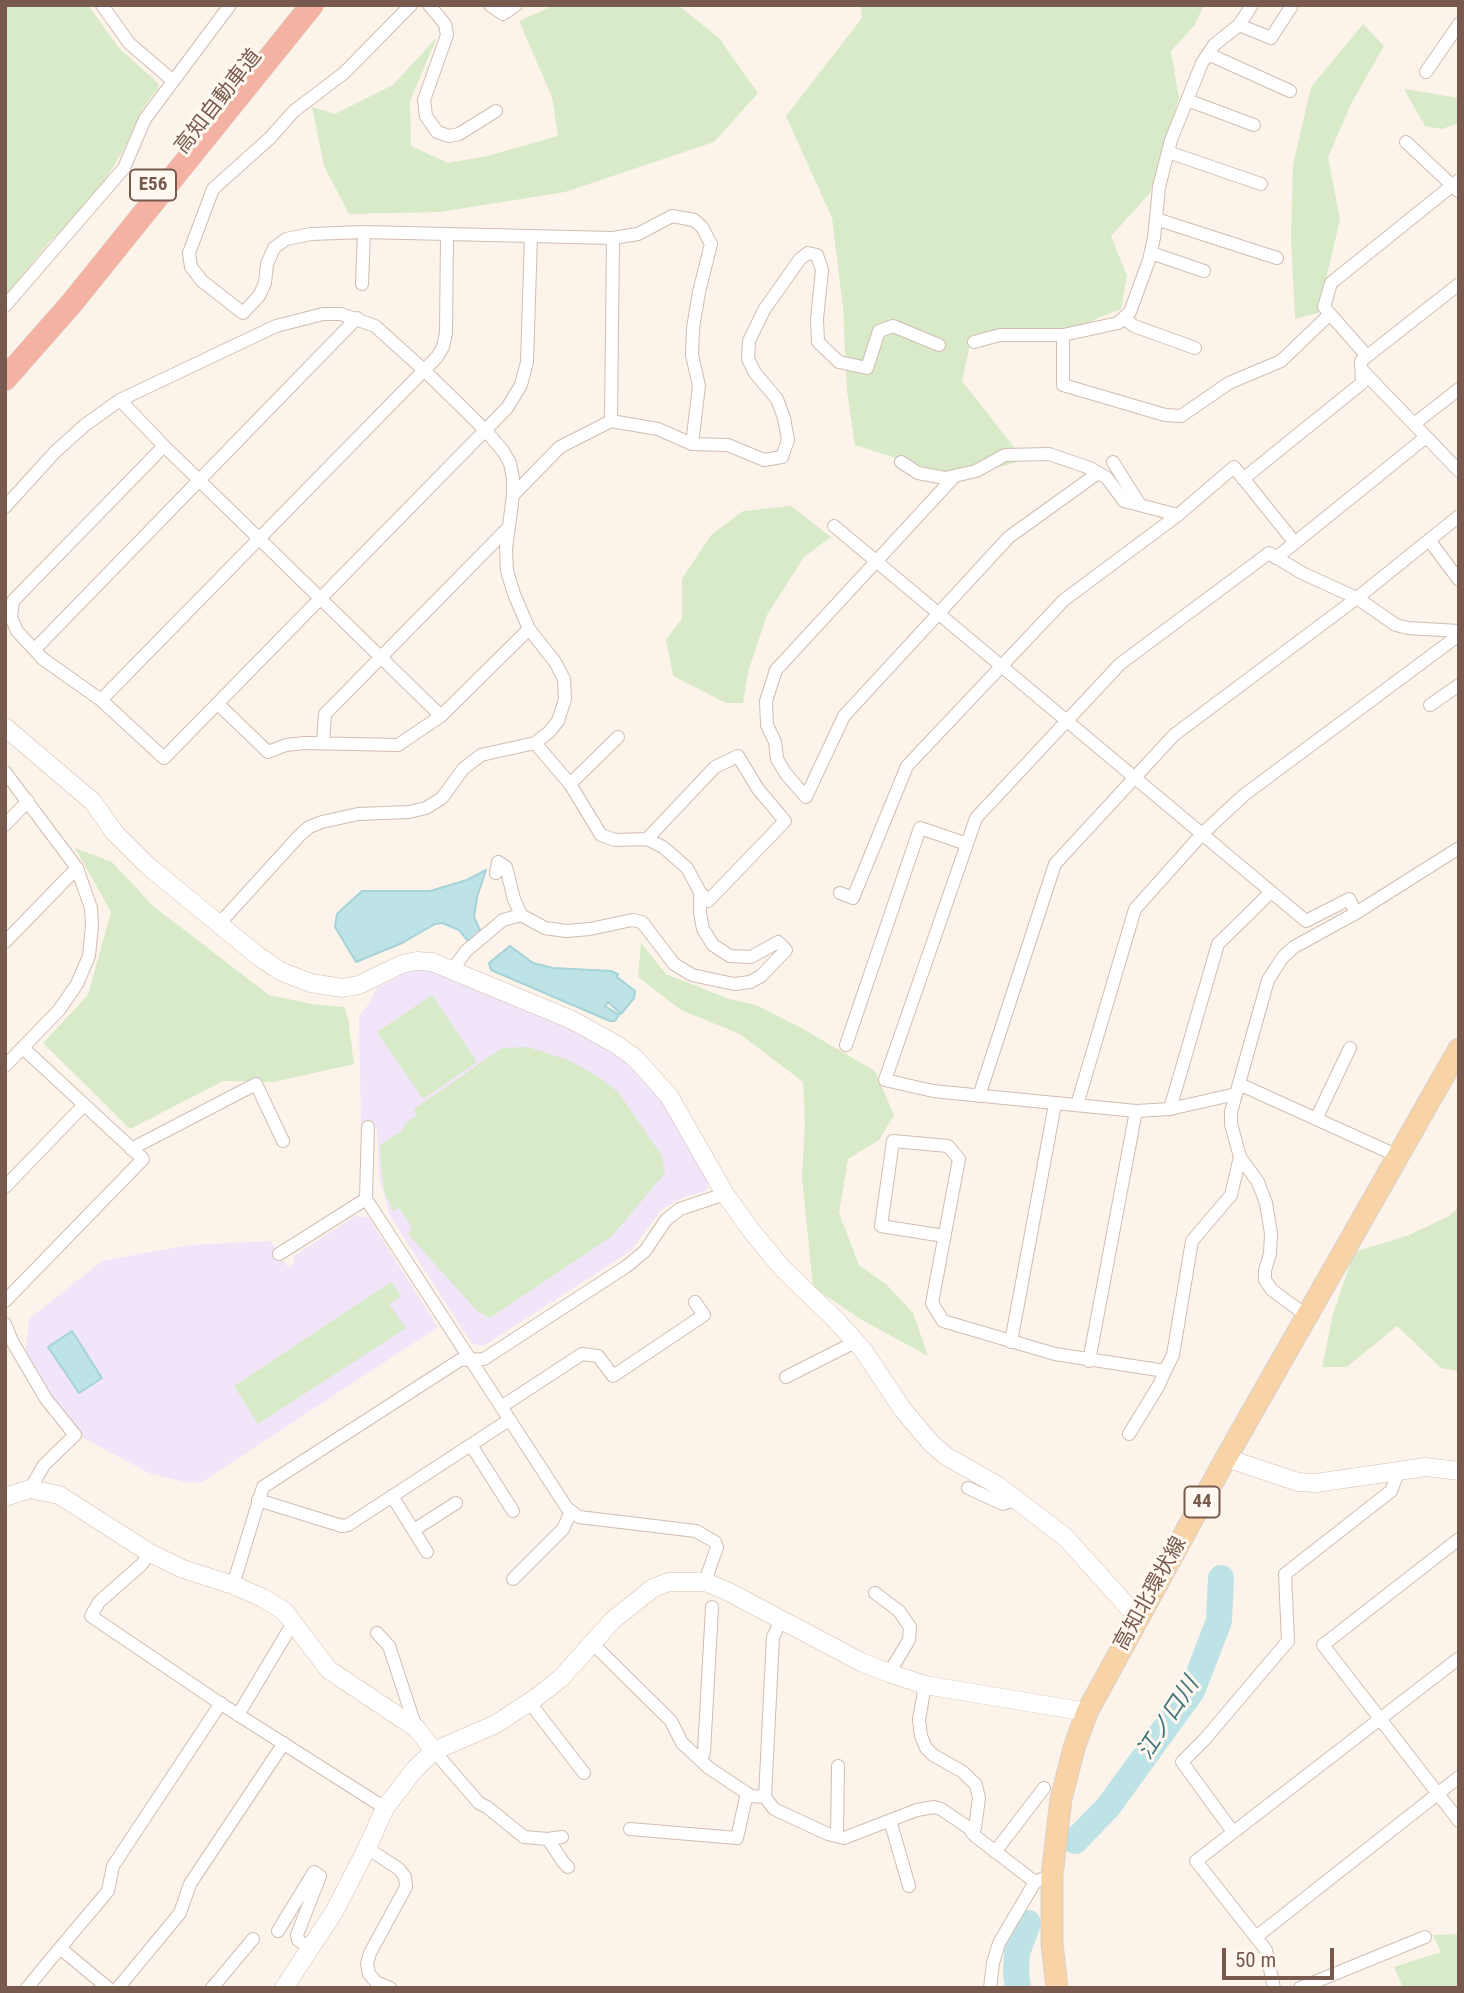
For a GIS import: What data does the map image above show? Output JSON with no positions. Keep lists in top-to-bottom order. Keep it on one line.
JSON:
{"streets":{"highway":["高知自動車道","E56"],"main road":["44","高知北環状線"]},"water":["江ノ口川"],"scale_bar":"50 m"}
